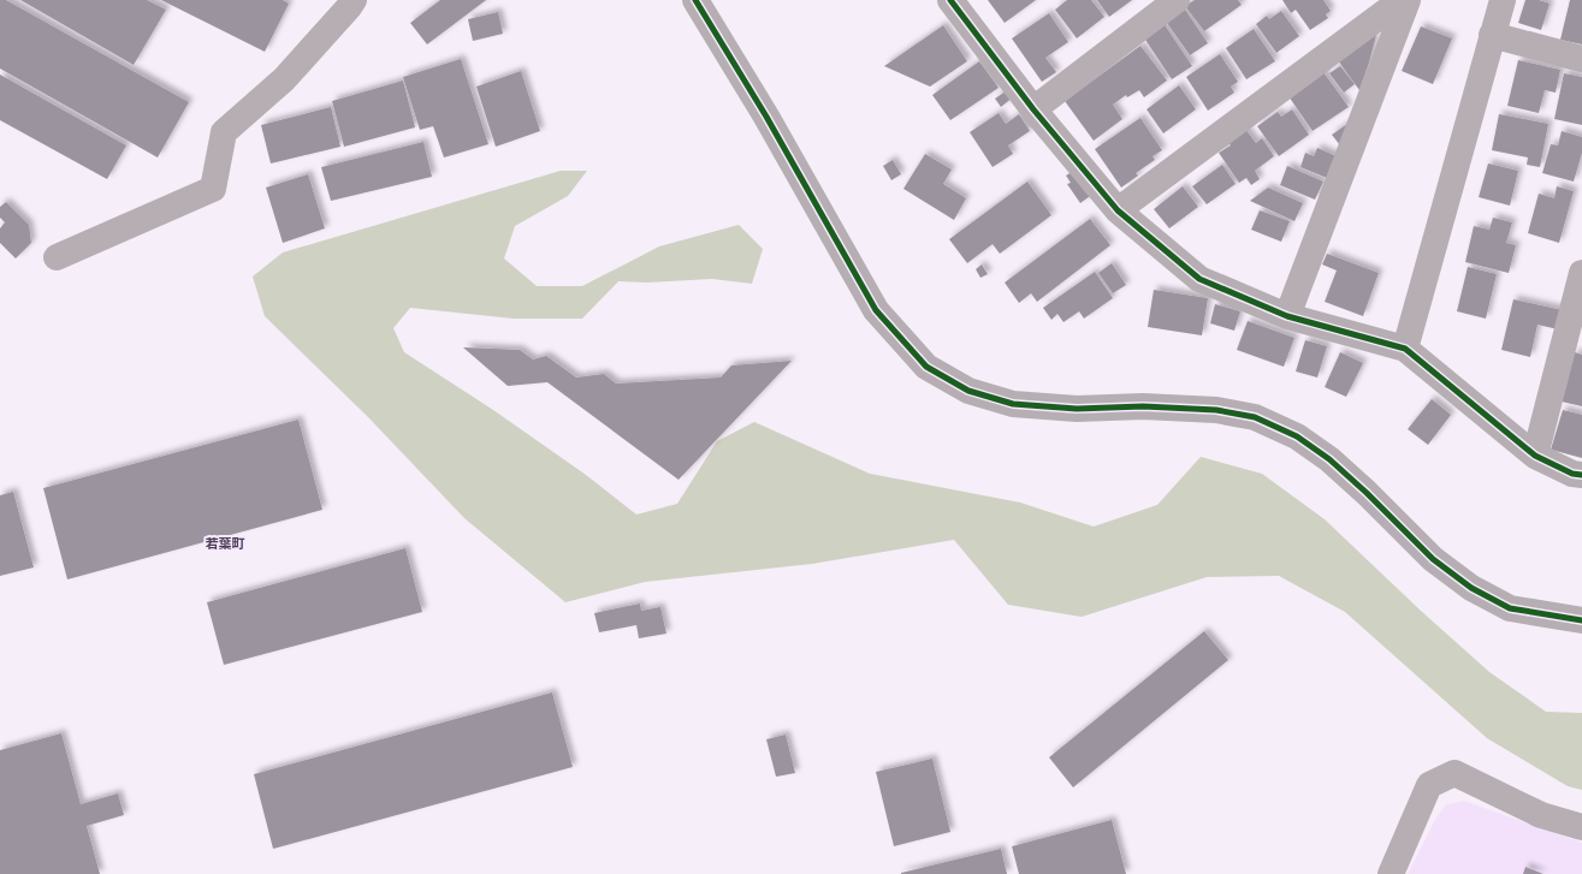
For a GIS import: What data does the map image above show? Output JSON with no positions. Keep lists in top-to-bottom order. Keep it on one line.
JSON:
{"districts":["若葉町"]}
